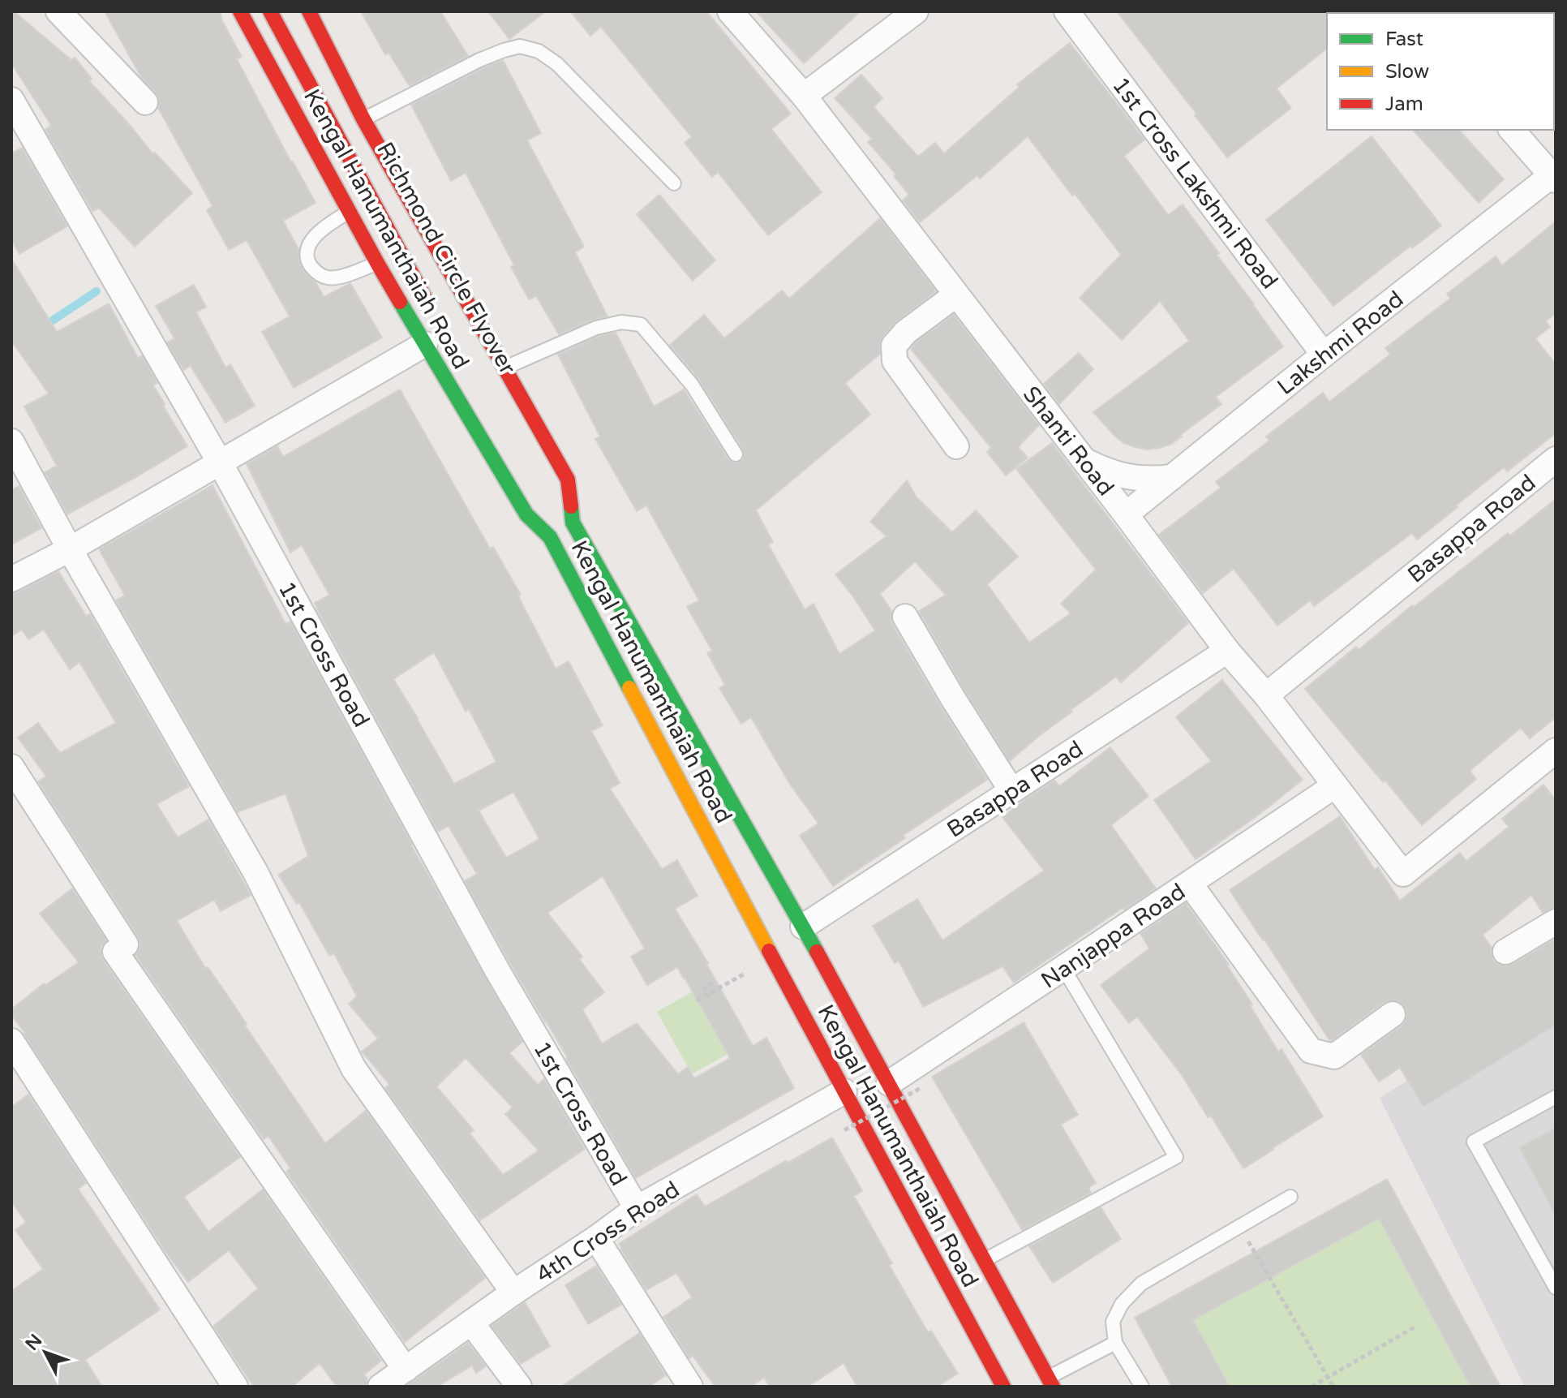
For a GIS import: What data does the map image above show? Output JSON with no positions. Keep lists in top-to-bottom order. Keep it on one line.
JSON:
{"streets":{"main road":["Kengal Hanumanthaiah Road","Richmond Circle Flyover"],"street":["1st Cross Lakshmi Road","Lakshmi Road","Shanti Road","Basappa Road","1st Cross Road","Nanjappa Road","4th Cross Road"]},"crossings":[["1st Cross Lakshmi Road","Lakshmi Road"],["Kengal Hanumanthaiah Road","Basappa Road"],["Kengal Hanumanthaiah Road","Nanjappa Road"],["Kengal Hanumanthaiah Road","4th Cross Road"],["Lakshmi Road","Shanti Road"],["Shanti Road","Basappa Road"],["Shanti Road","Nanjappa Road"],["1st Cross Road","4th Cross Road"]],"legend":["Fast","Slow","Jam"],"north":"top left"}
